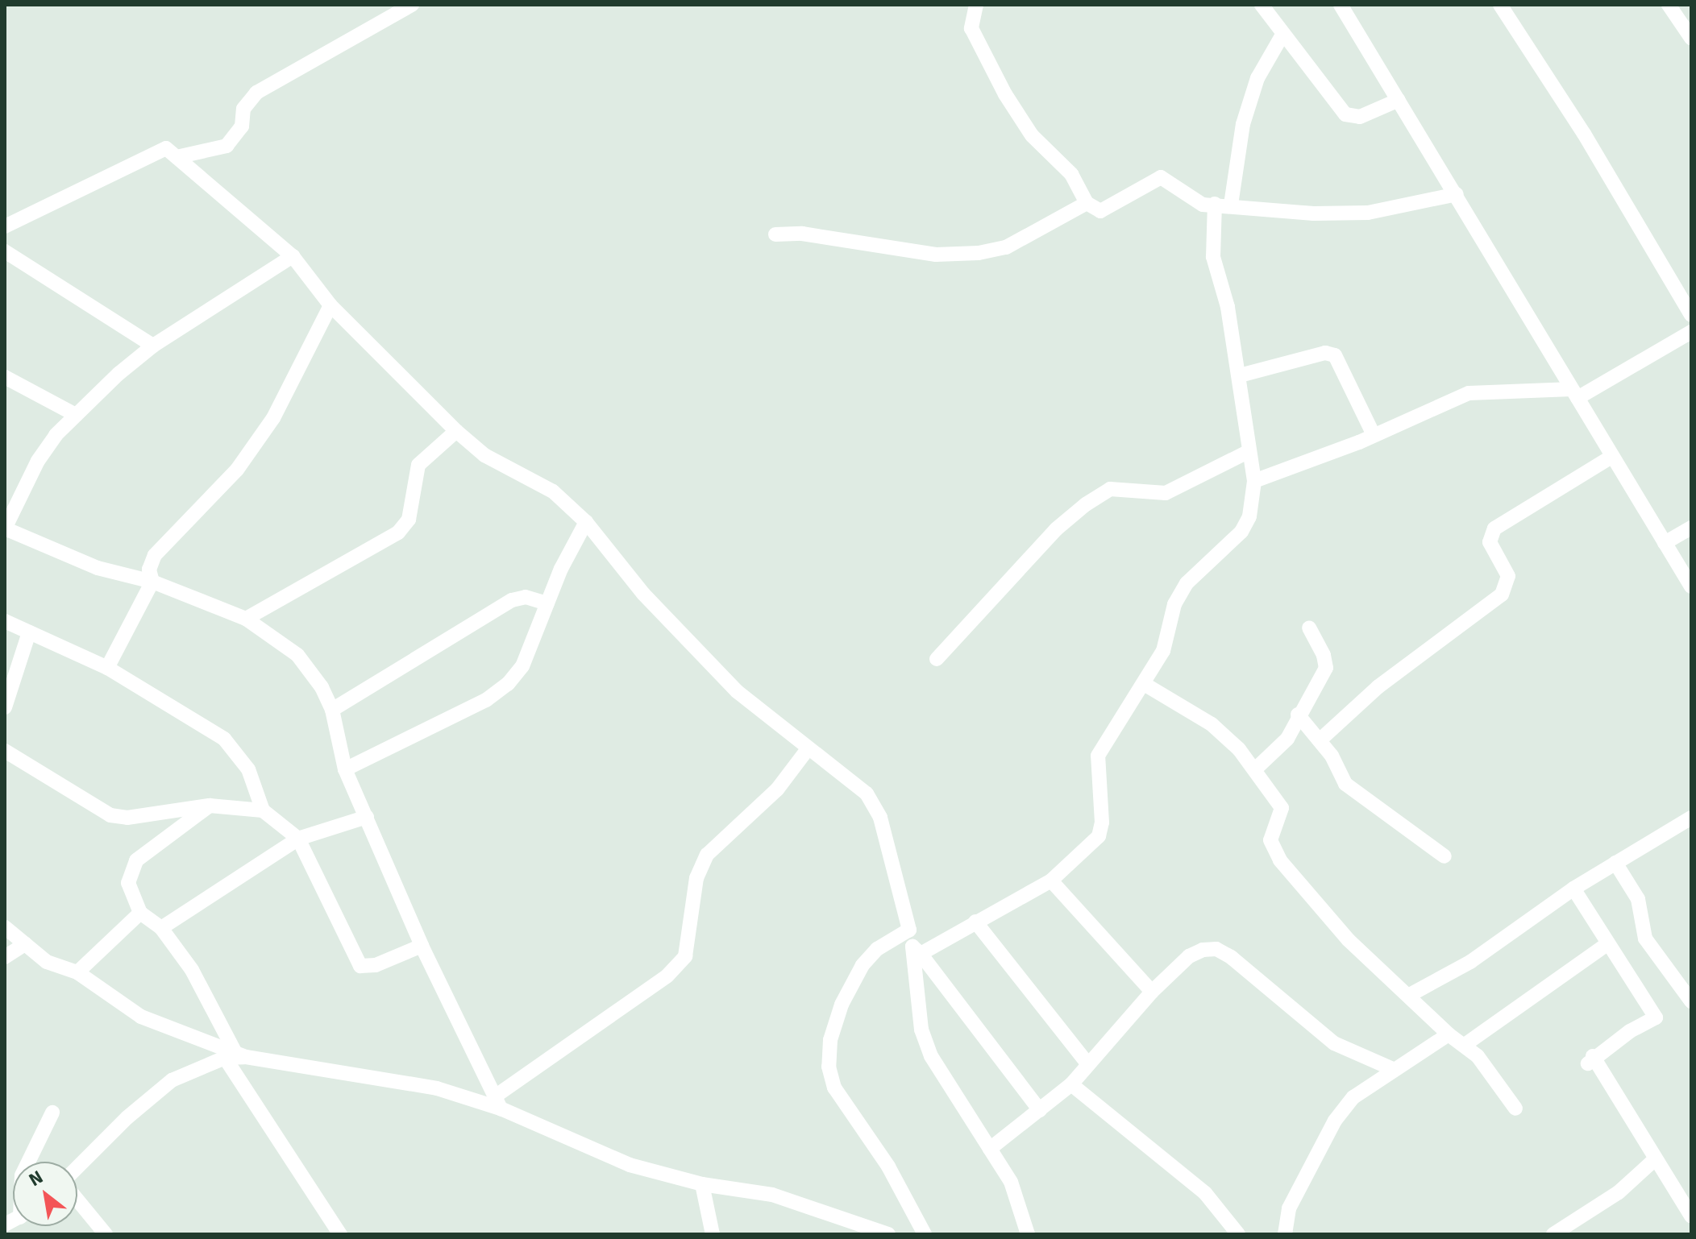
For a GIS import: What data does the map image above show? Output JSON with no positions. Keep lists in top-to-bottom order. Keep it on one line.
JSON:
{"north":"top left"}
